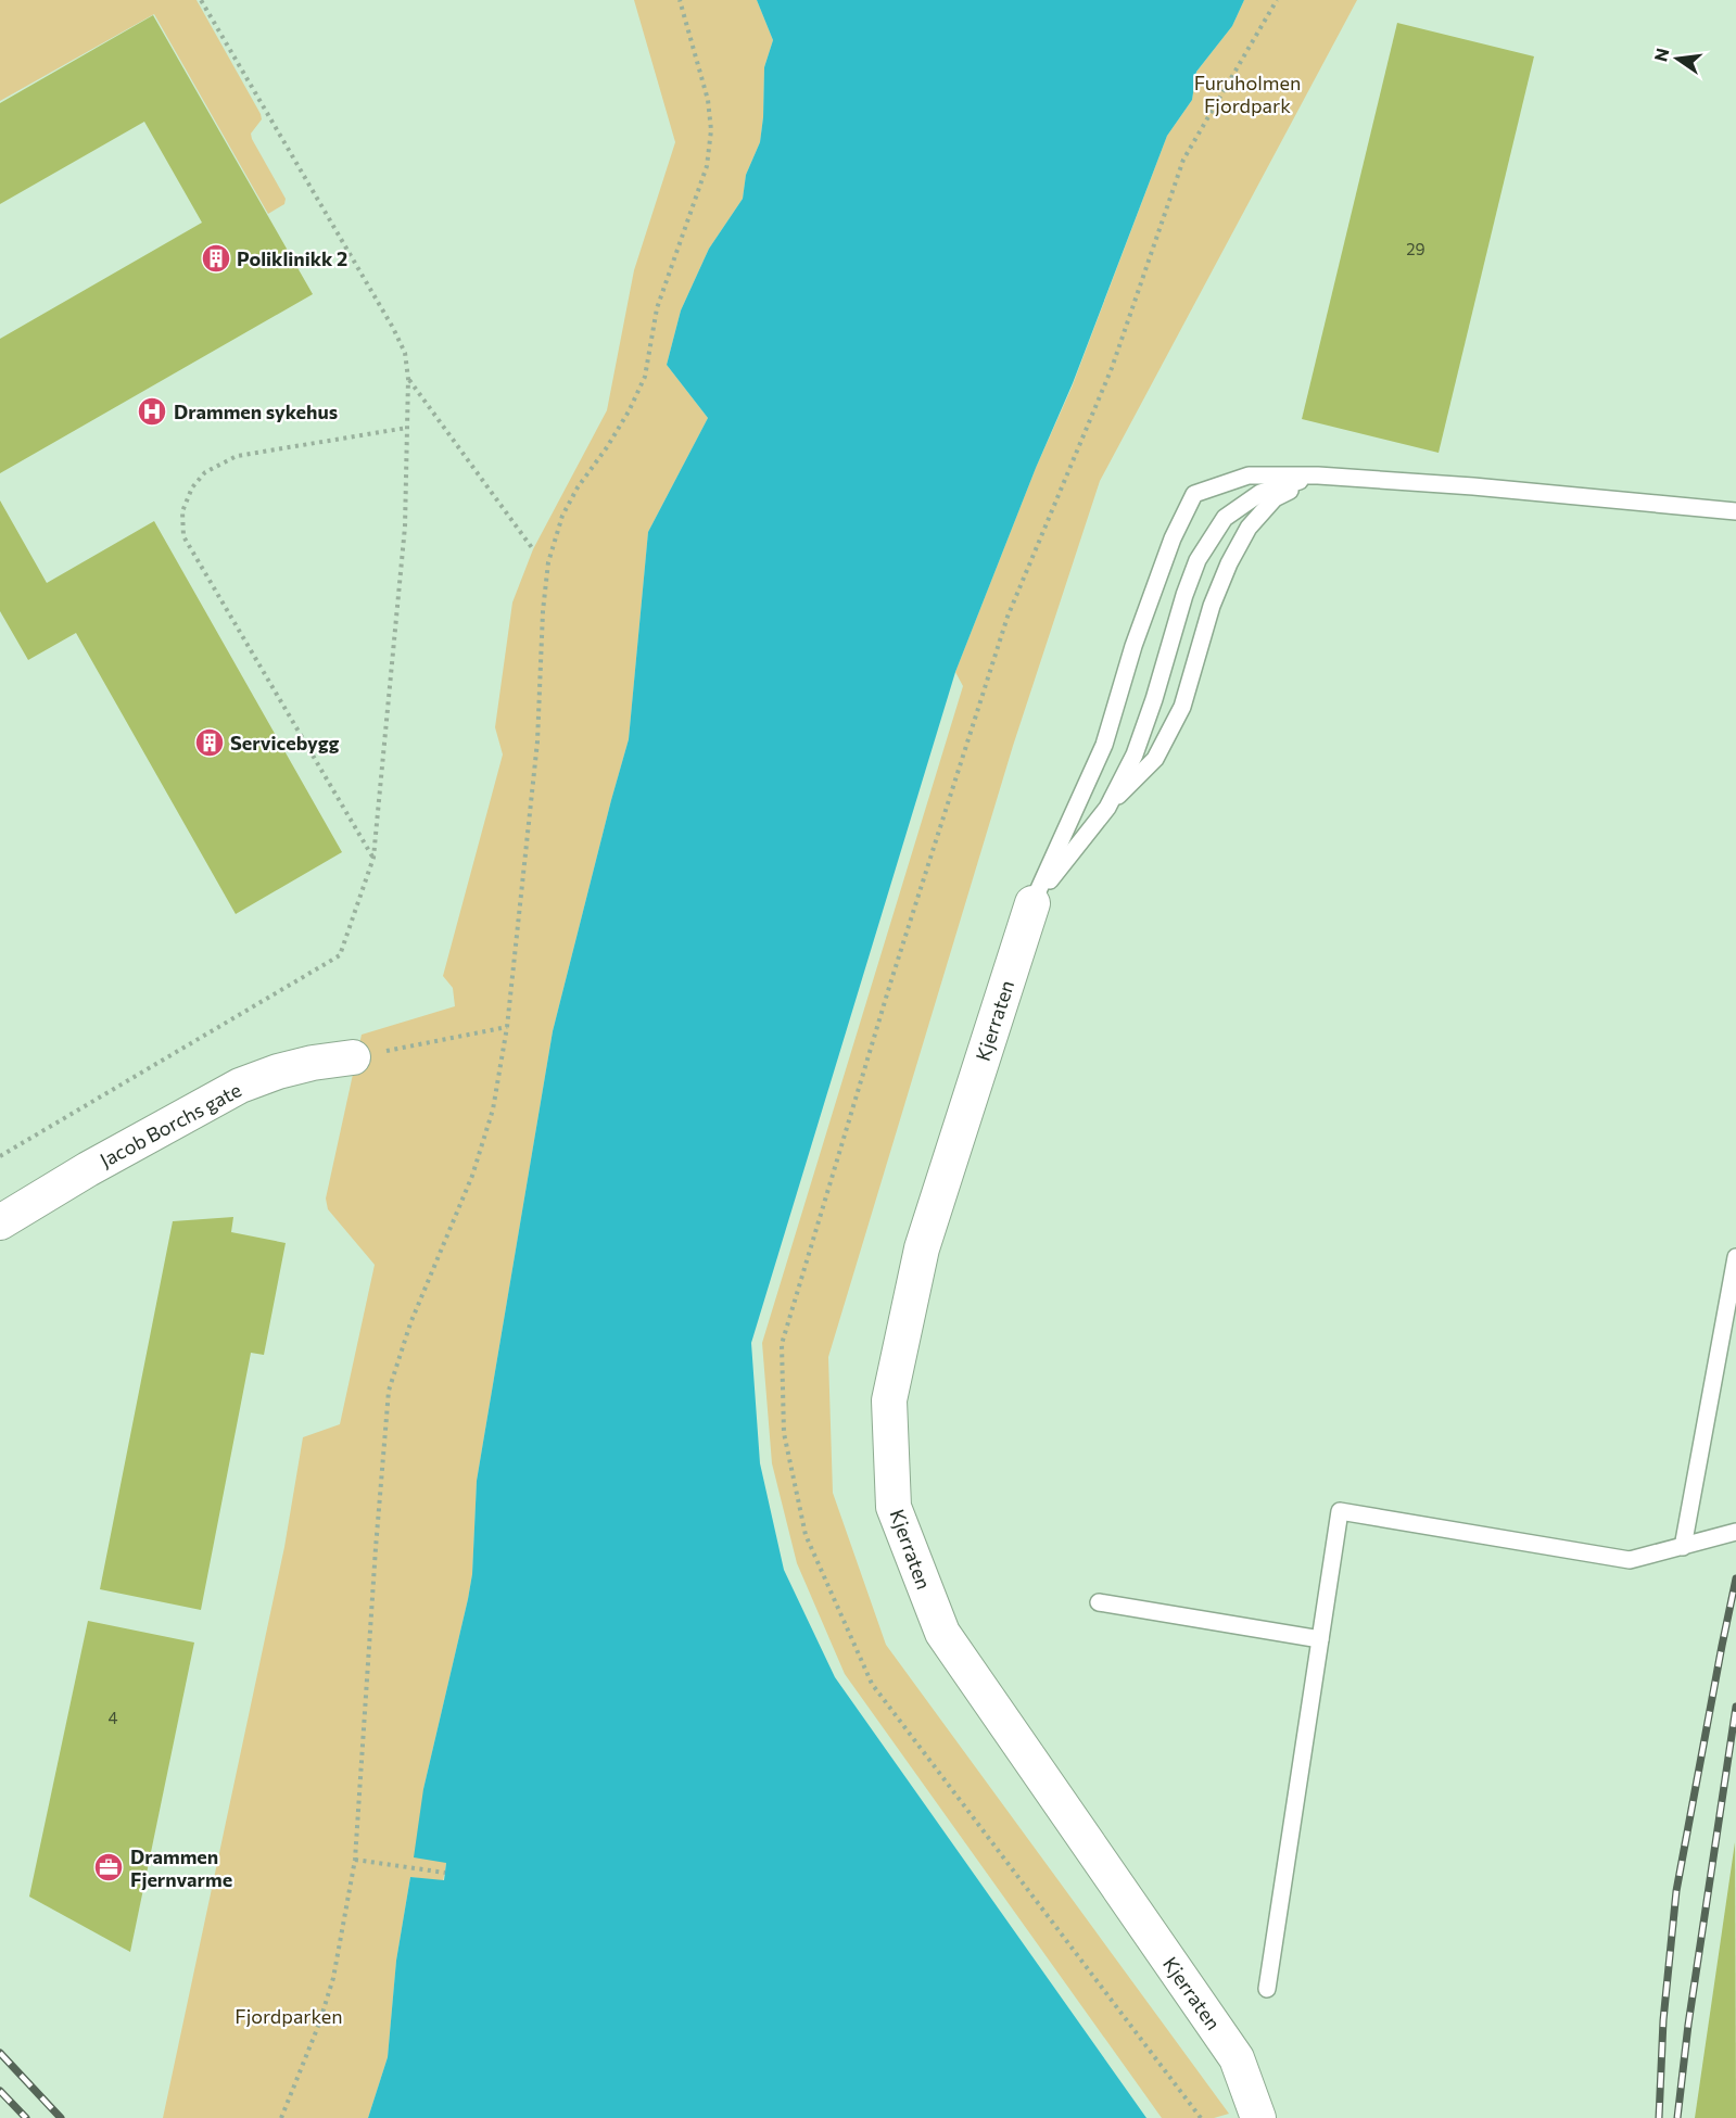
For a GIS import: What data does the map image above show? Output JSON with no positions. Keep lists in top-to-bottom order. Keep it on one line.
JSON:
{"streets":{"street":["Kjerraten","Jacob Borchs gate"]},"parks":["Furuholmen Fjordpark","Fjordparken"],"places":{"building":["Poliklinikk 2","Servicebygg"],"hospital":["Drammen sykehus"],"office":["Drammen Fjernvarme"]},"house_numbers":["29","4"],"north":"left"}
